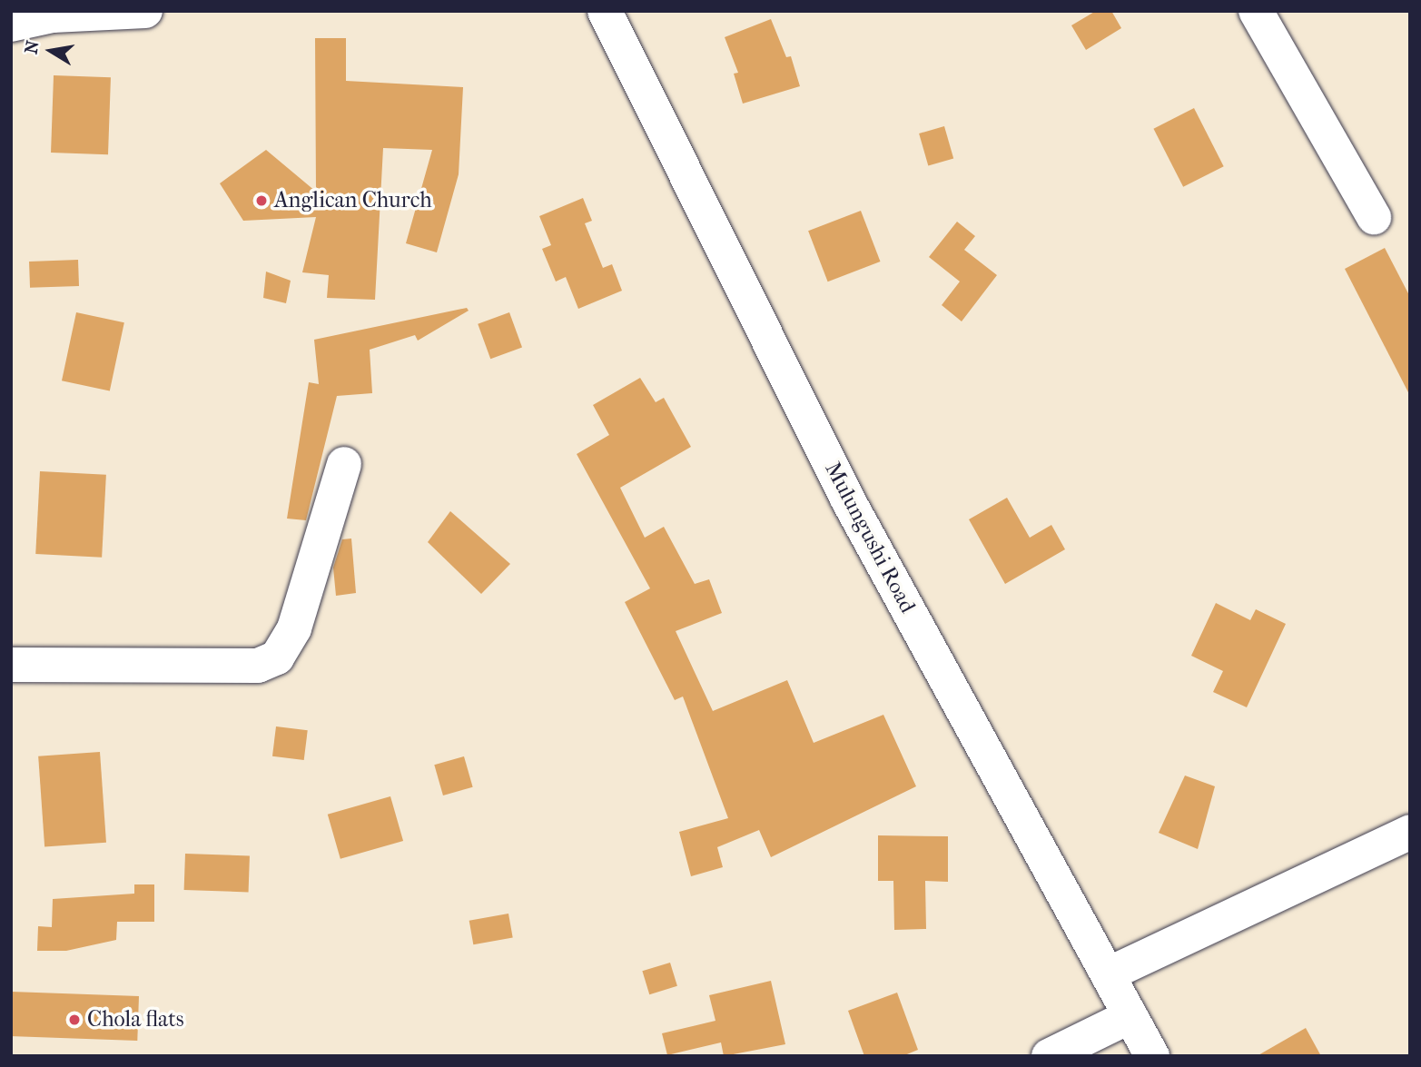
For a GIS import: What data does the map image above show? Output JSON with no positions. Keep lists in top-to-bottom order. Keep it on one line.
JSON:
{"streets":{"street":["Mulungushi Road"]},"places":["Anglican Church","Chola flats"],"north":"left"}
